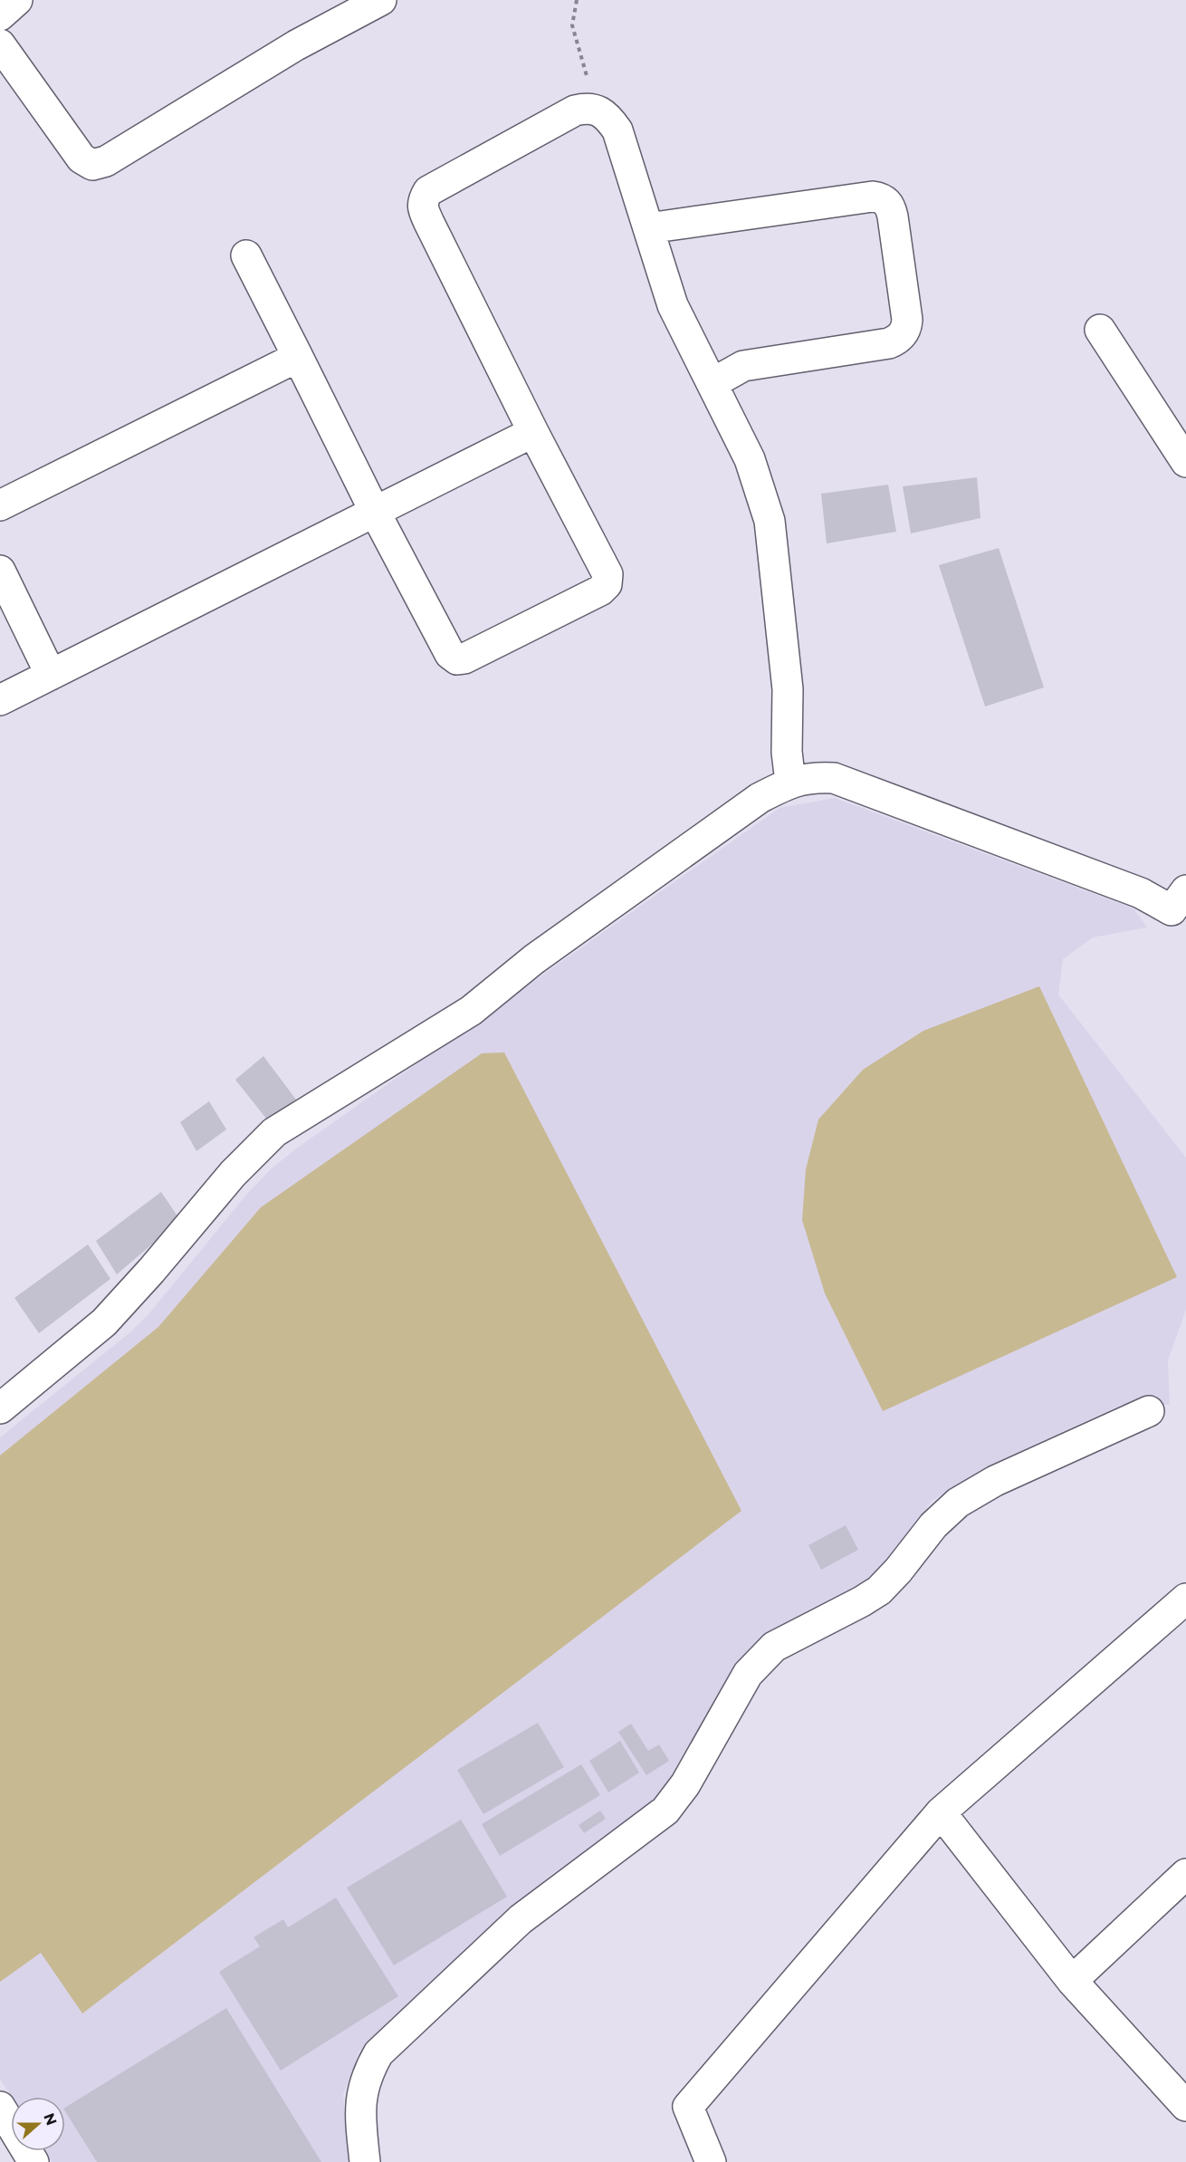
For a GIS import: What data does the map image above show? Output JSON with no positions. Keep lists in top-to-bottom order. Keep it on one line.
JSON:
{"north":"right"}
